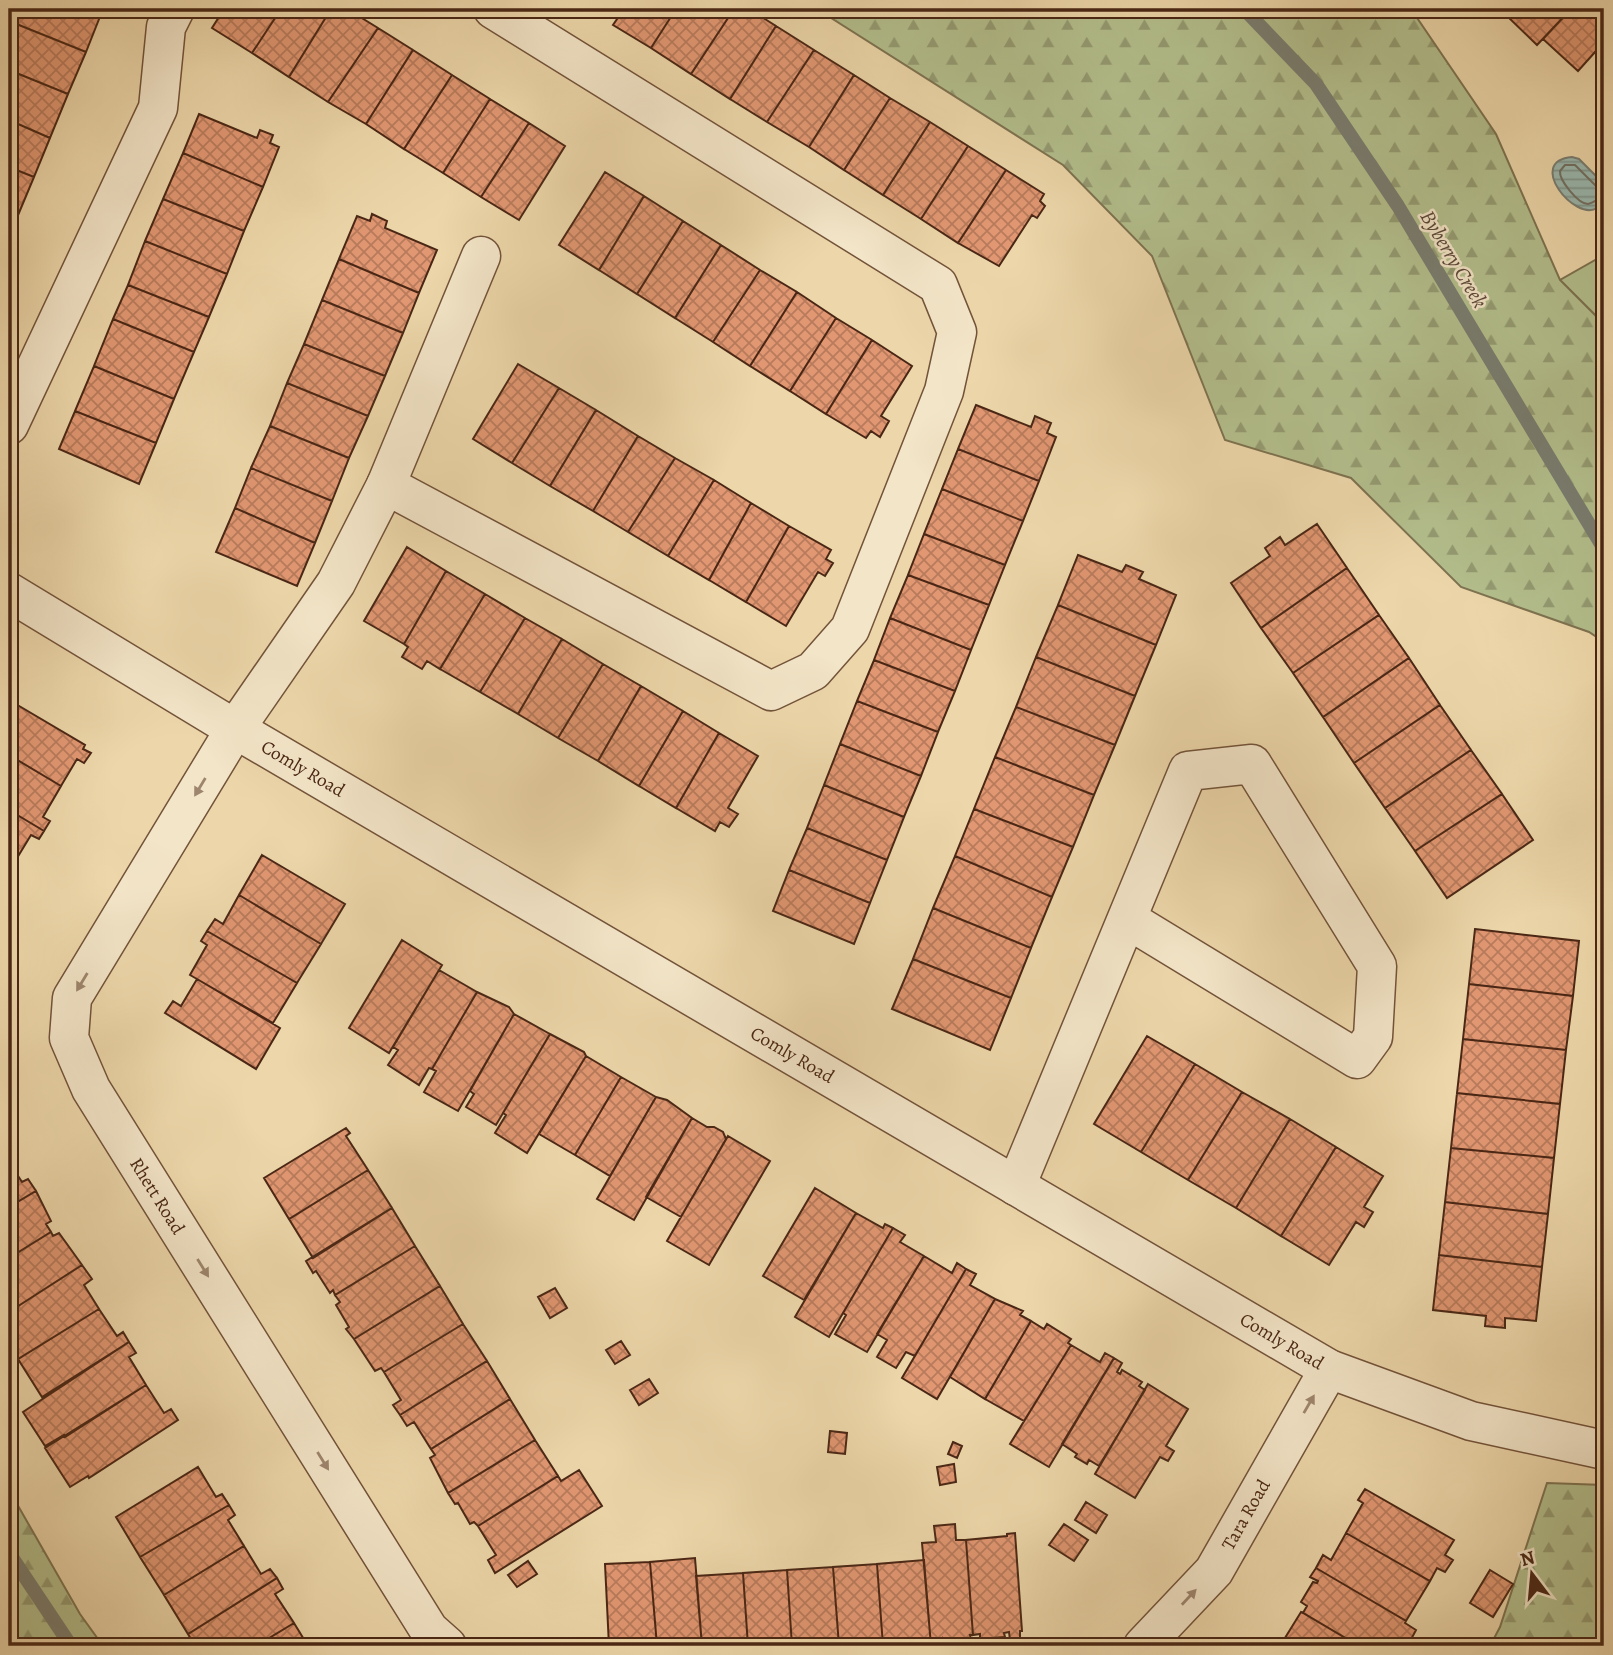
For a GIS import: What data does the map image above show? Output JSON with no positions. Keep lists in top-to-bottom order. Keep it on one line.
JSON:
{"streets":{"street":["Comly Road","Rhett Road","Tara Road"]},"crossings":[["Comly Road","Rhett Road"],["Comly Road","Tara Road"]],"one_way":["Rhett Road","Tara Road"],"water":["Byberry Creek"],"north":"top"}
